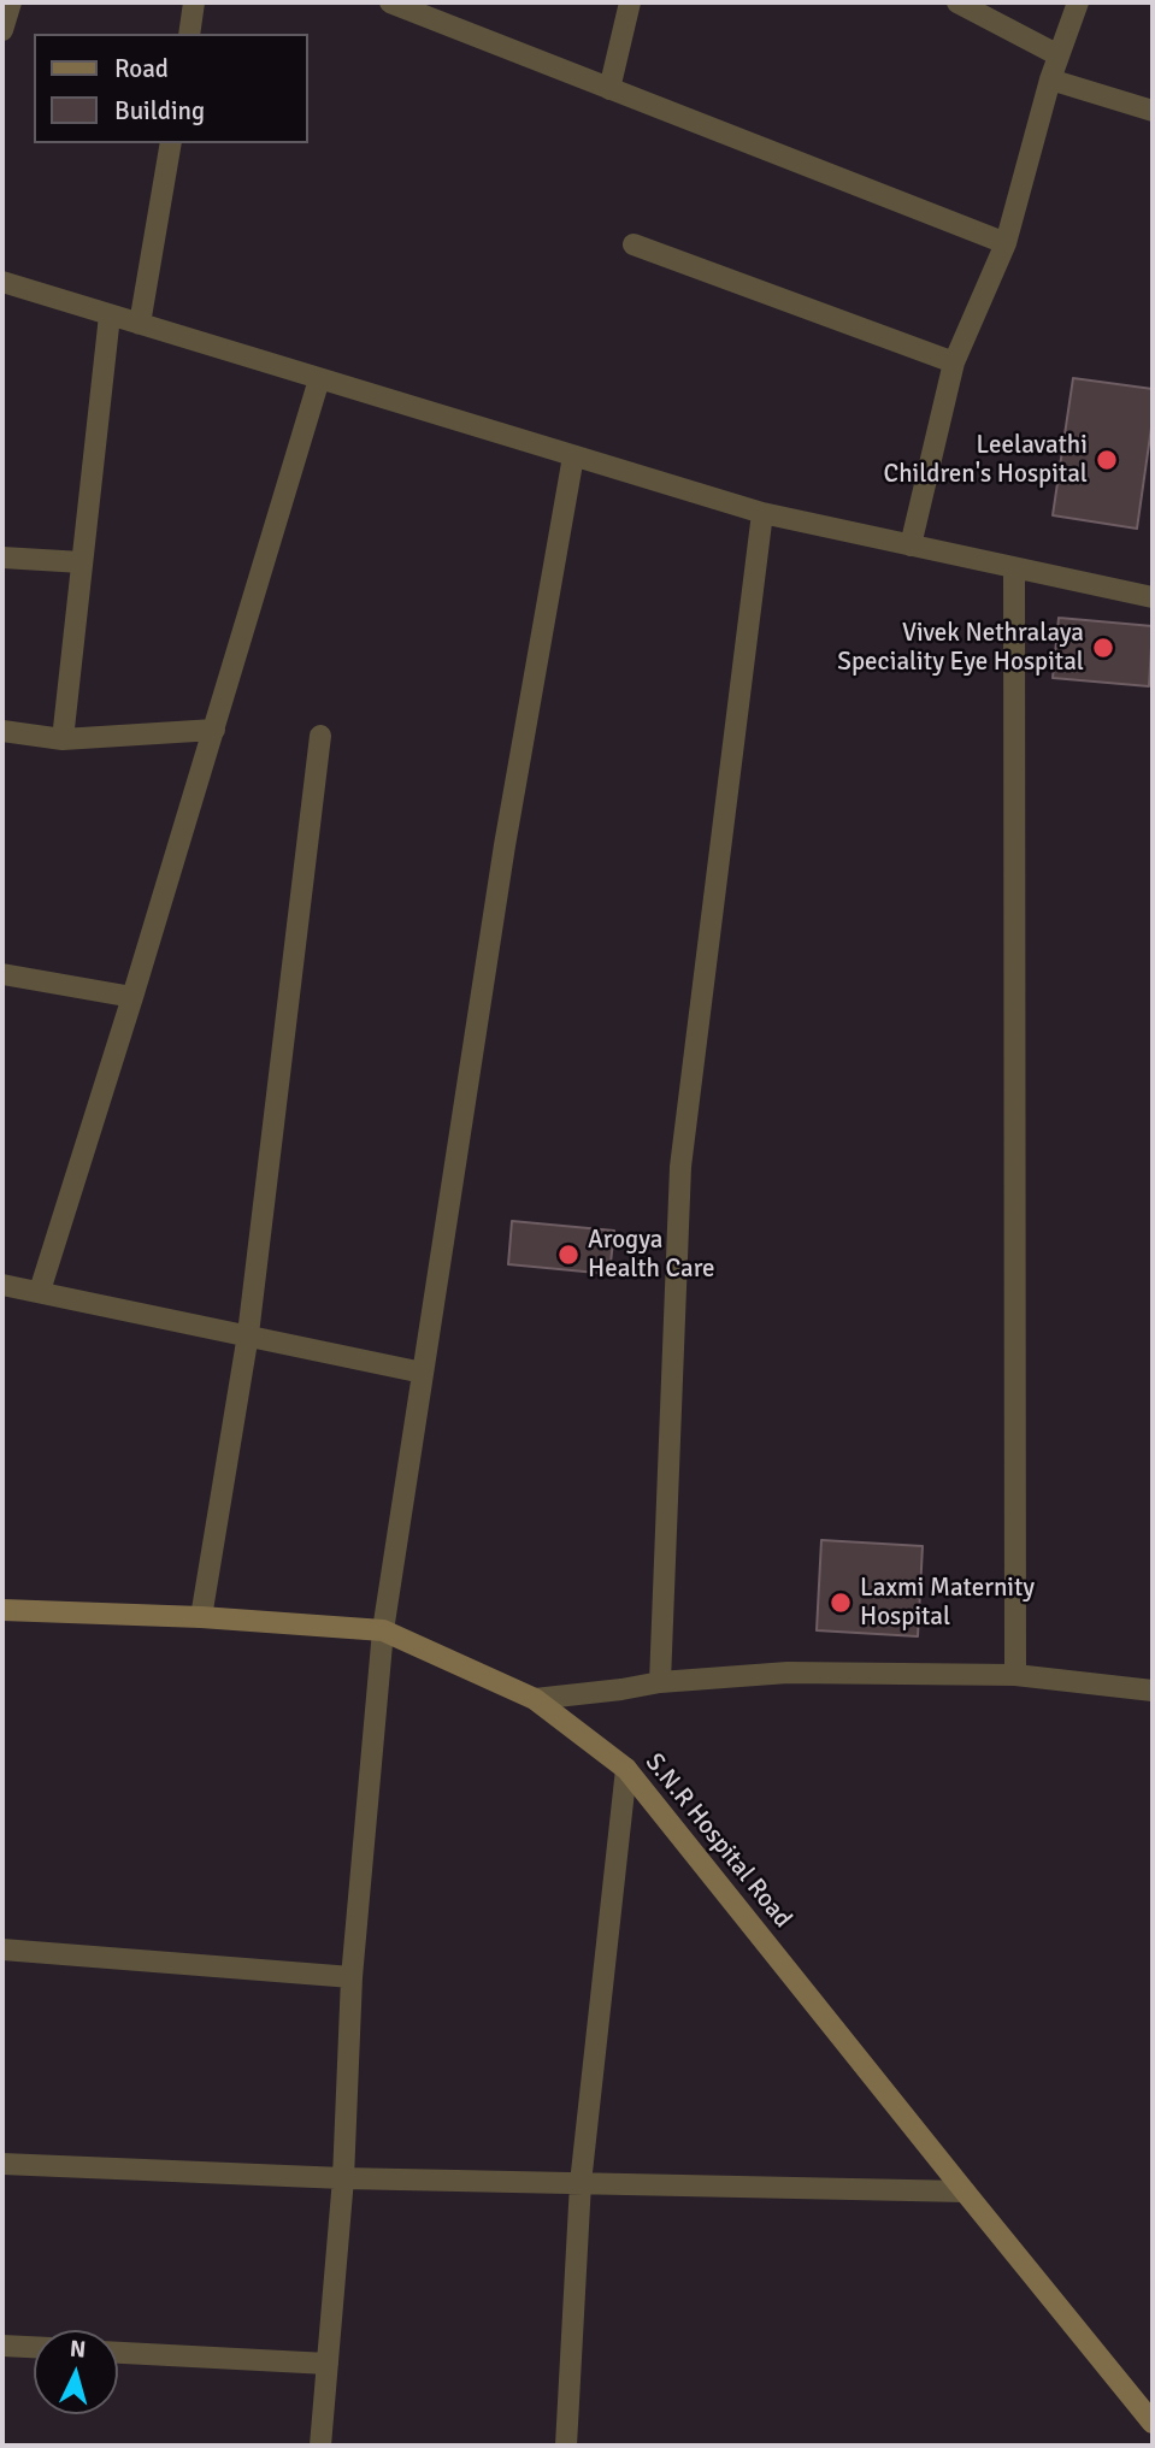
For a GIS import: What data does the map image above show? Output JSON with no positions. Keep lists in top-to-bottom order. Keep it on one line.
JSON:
{"streets":{"main road":["S.N.R Hospital Road"]},"places":["Leelavathi Children's Hospital","Vivek Nethralaya Speciality Eye Hospital","Arogya Health Care","Laxmi Maternity Hospital"],"legend":["Road","Building"],"north":"top"}
